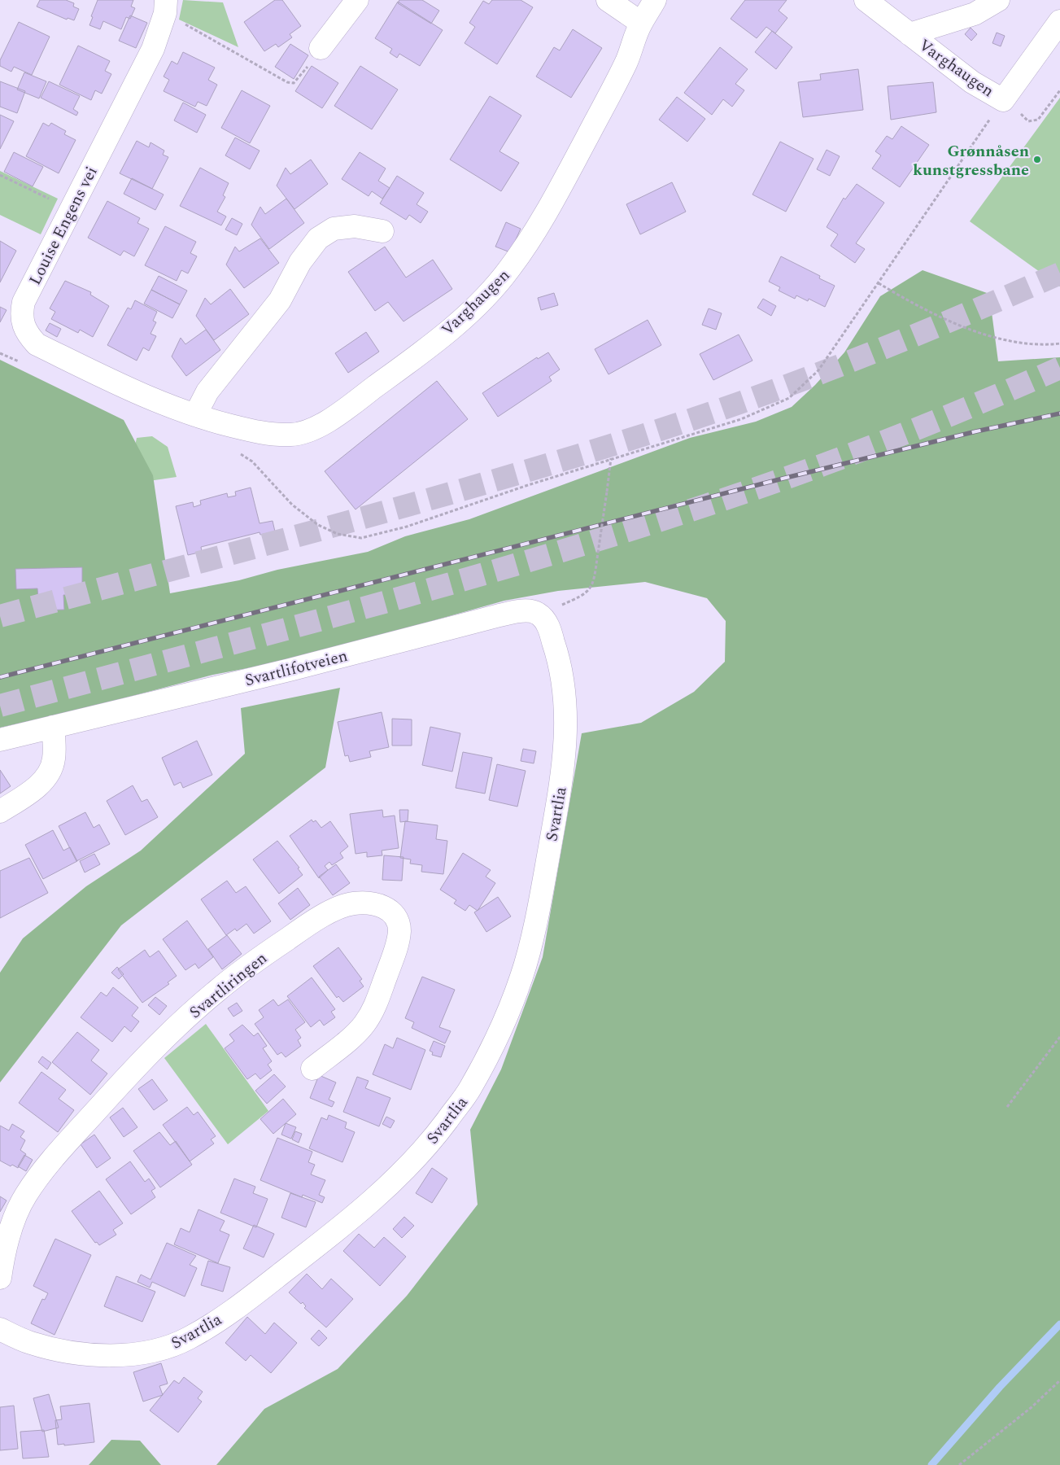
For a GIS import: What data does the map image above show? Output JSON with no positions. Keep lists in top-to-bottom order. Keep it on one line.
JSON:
{"streets":{"street":["Varghaugen","Louise Engens vei","Svartlifotveien","Svartlia","Svartliringen"]},"crossings":[["Varghaugen","Louise Engens vei"],["Svartlifotveien","Svartlia"]],"places":["Grønnåsen kunstgressbane"]}
